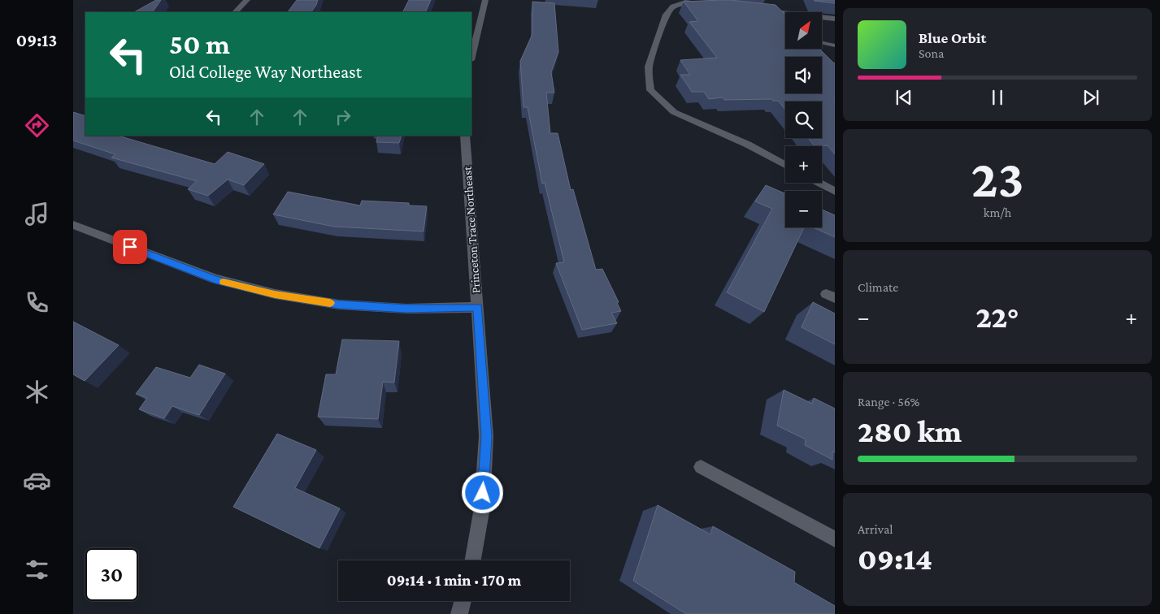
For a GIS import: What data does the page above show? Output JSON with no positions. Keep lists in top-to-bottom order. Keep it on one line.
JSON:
{"streets":{"street":["Princeton Trace Northeast"]},"north":"top right","page":{"tabs":"09:13","map_buttons":["+","−"],"turn":["50 m","Old College Way Northeast"],"song":["Blue Orbit","Sona"],"tile":[["23","km/h"],"Climate",["Range · 56%","280 km"],["Arrival","09:14"]],"heat":["−","22°","+"],"limit":"30","trip":"09:14 · 1 min · 170 m"}}
